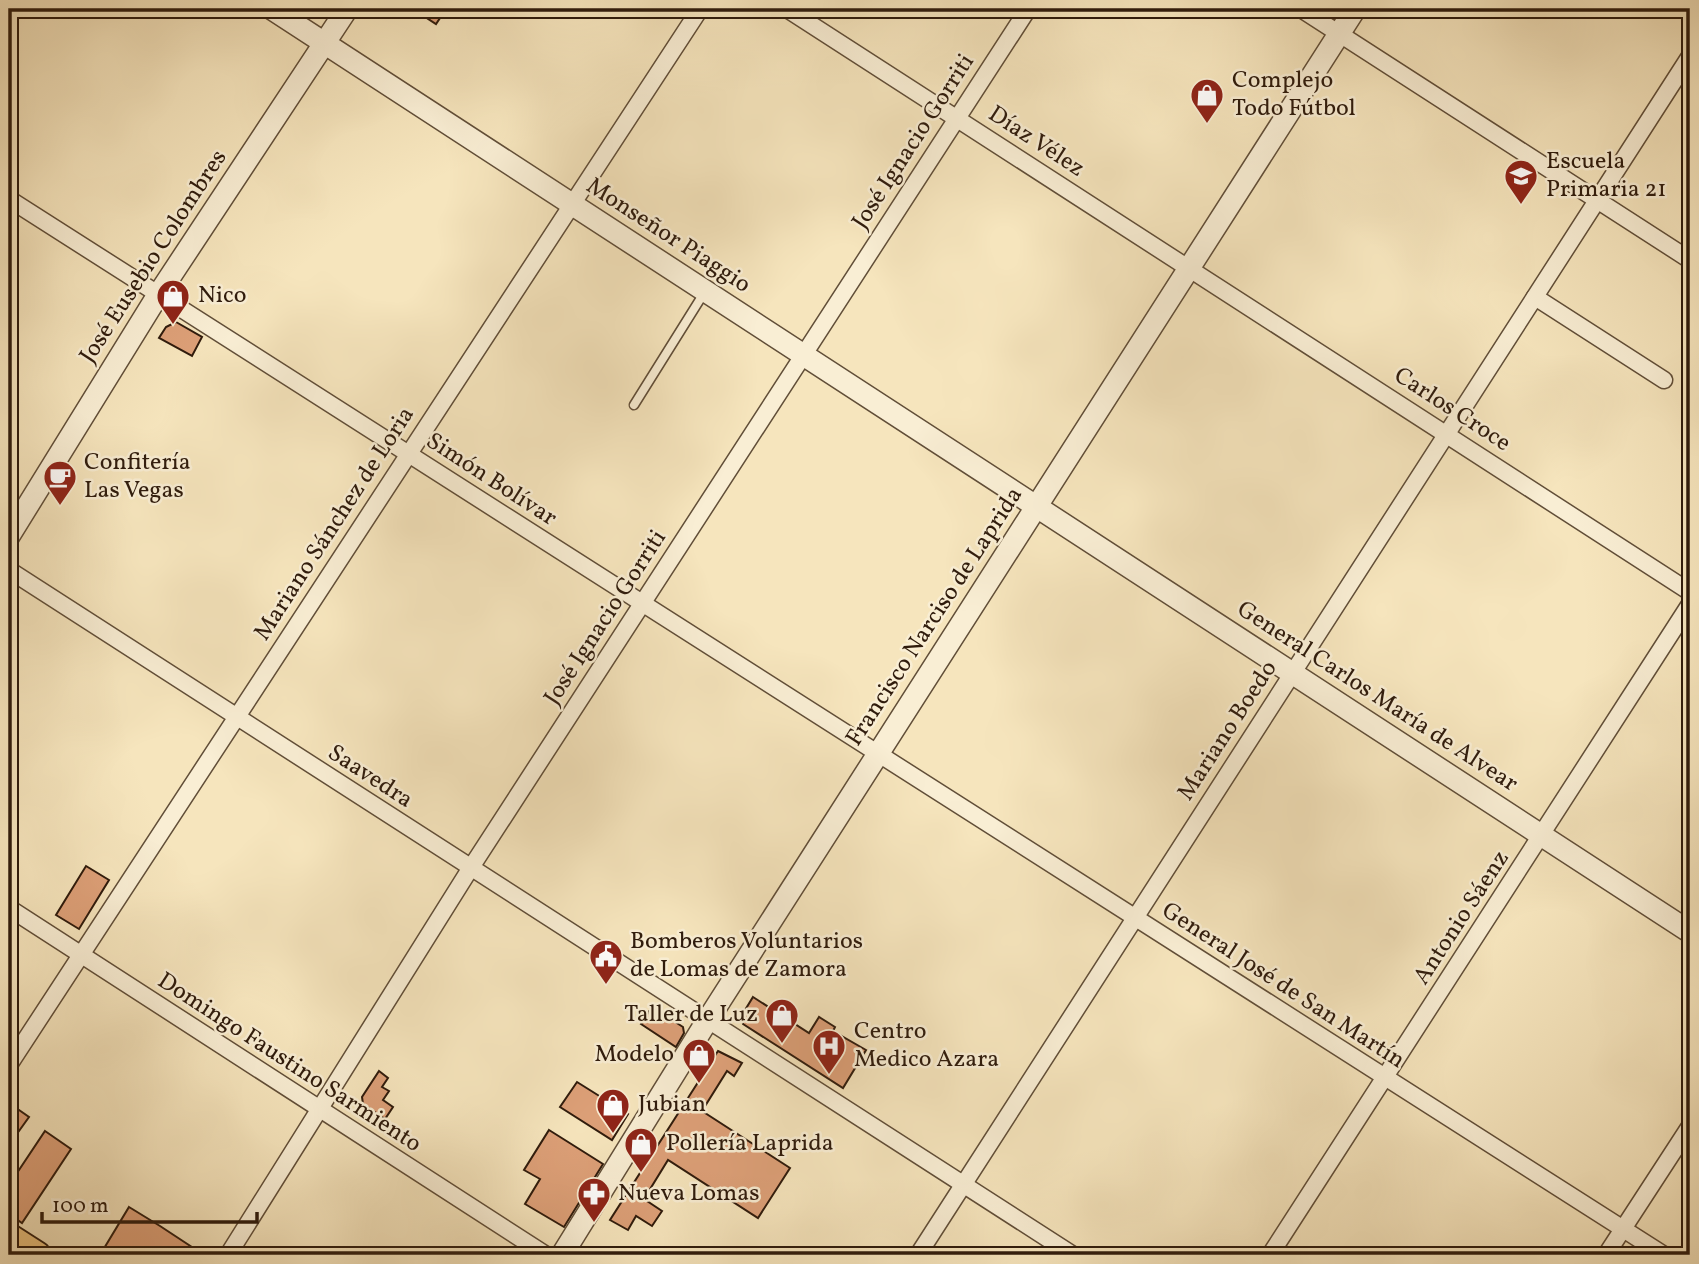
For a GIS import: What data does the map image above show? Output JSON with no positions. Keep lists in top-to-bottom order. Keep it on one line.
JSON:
{"streets":{"street":["José Ignacio Gorriti","Díaz Vélez","Monseñor Piaggio","José Eusebio Colombres","Carlos Croce","Simón Bolívar","Mariano Sánchez de Loria","Francisco Narciso de Laprida","General Carlos María de Alvear","Mariano Boedo","Saavedra","Antonio Sáenz","General José de San Martín","Domingo Faustino Sarmiento"]},"crossings":[["José Ignacio Gorriti","Díaz Vélez"],["José Ignacio Gorriti","Monseñor Piaggio"],["José Ignacio Gorriti","Simón Bolívar"],["José Ignacio Gorriti","Saavedra"],["José Ignacio Gorriti","Domingo Faustino Sarmiento"],["Díaz Vélez","Carlos Croce"],["Díaz Vélez","Francisco Narciso de Laprida"],["Monseñor Piaggio","José Eusebio Colombres"],["Monseñor Piaggio","Mariano Sánchez de Loria"],["Monseñor Piaggio","Francisco Narciso de Laprida"],["Monseñor Piaggio","General Carlos María de Alvear"],["José Eusebio Colombres","Simón Bolívar"],["Carlos Croce","Francisco Narciso de Laprida"],["Carlos Croce","Mariano Boedo"],["Simón Bolívar","Mariano Sánchez de Loria"],["Simón Bolívar","Francisco Narciso de Laprida"],["Simón Bolívar","General José de San Martín"],["Mariano Sánchez de Loria","Saavedra"],["Mariano Sánchez de Loria","Domingo Faustino Sarmiento"],["Francisco Narciso de Laprida","General Carlos María de Alvear"],["Francisco Narciso de Laprida","Saavedra"],["Francisco Narciso de Laprida","General José de San Martín"],["General Carlos María de Alvear","Mariano Boedo"],["General Carlos María de Alvear","Antonio Sáenz"],["Mariano Boedo","Saavedra"],["Mariano Boedo","General José de San Martín"],["Antonio Sáenz","General José de San Martín"]],"places":{"shop":["Complejo Todo Fútbol","Nico","Taller de Luz","Modelo","Jubian","Pollería Laprida"],"school or university":["Escuela Primaria 21"],"cafe":["Confitería Las Vegas"],"public building":["Bomberos Voluntarios de Lomas de Zamora"],"hospital":["Centro Medico Azara"],"pharmacy":["Nueva Lomas"]},"scale_bar":"100 m"}
